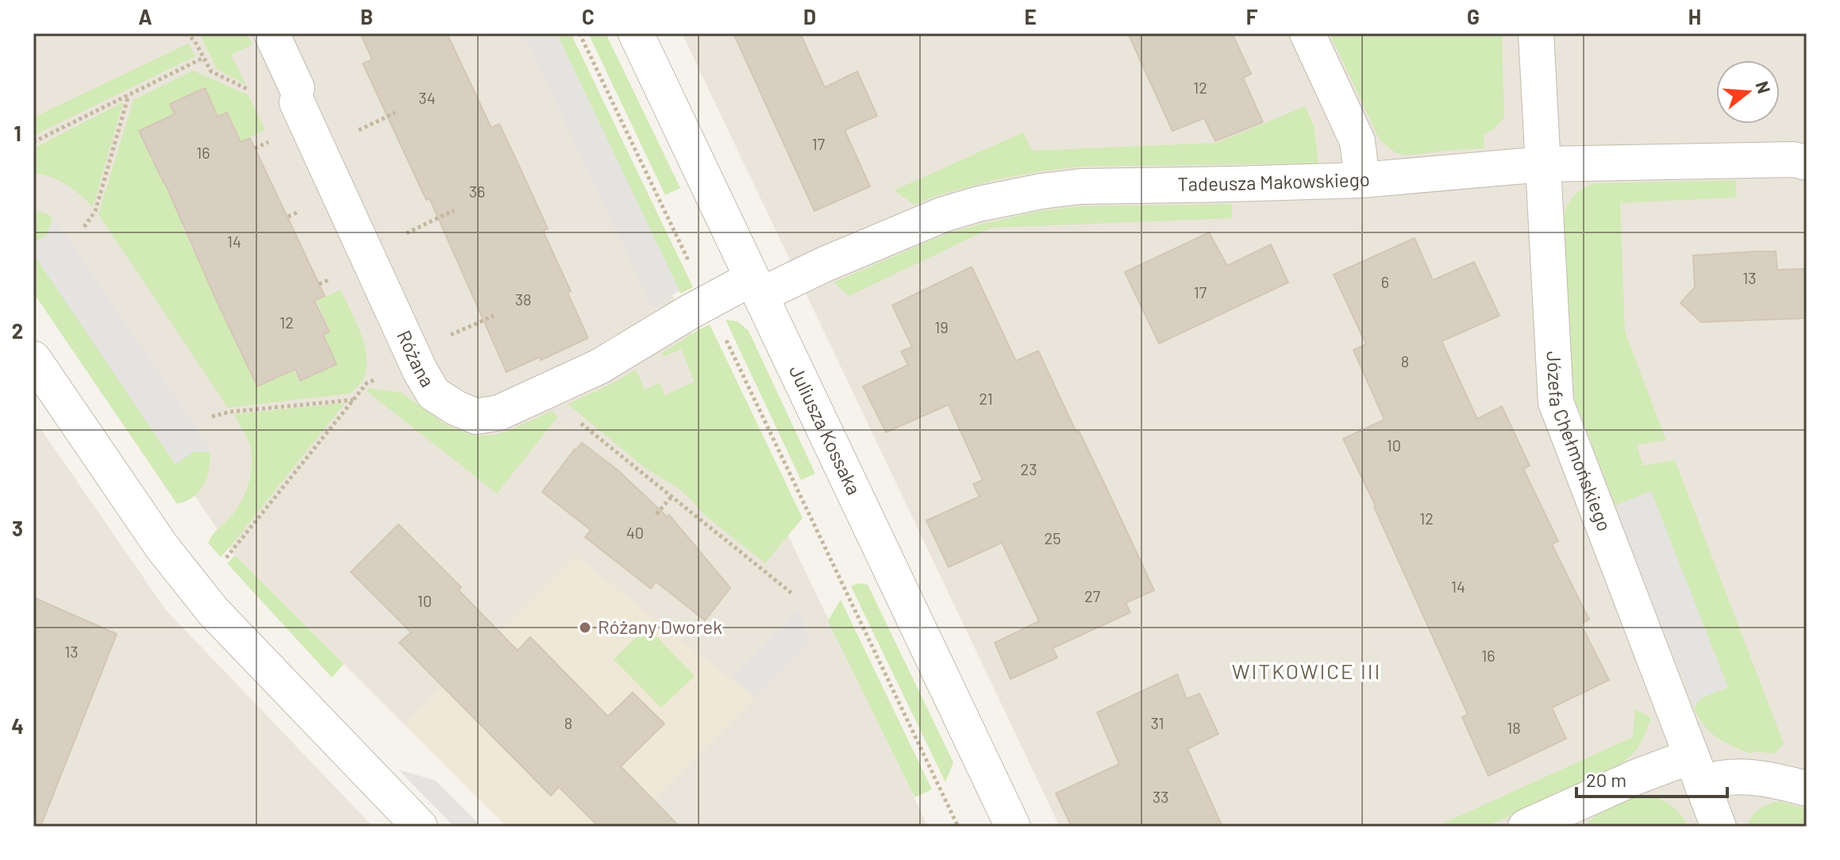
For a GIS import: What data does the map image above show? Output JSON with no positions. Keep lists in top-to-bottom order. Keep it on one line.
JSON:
{"streets":{"street":["Tadeusza Makowskiego","Różana","Juliusza Kossaka","Józefa Chełmońskiego"]},"crossings":[["Tadeusza Makowskiego","Różana"],["Tadeusza Makowskiego","Juliusza Kossaka"],["Tadeusza Makowskiego","Józefa Chełmońskiego"],["Różana","Juliusza Kossaka"]],"districts":["WITKOWICE III"],"places":["Różany Dworek"],"house_numbers":["12","34","17","16","36","14","13","6","17","38","12","19","8","21","10","23","12","40","25","14","27","10","13","16","8","31","18","33"],"scale_bar":"20 m","north":"right","grid":{"columns":["A","B","C","D","E","F","G","H"],"rows":["1","2","3","4"]}}
